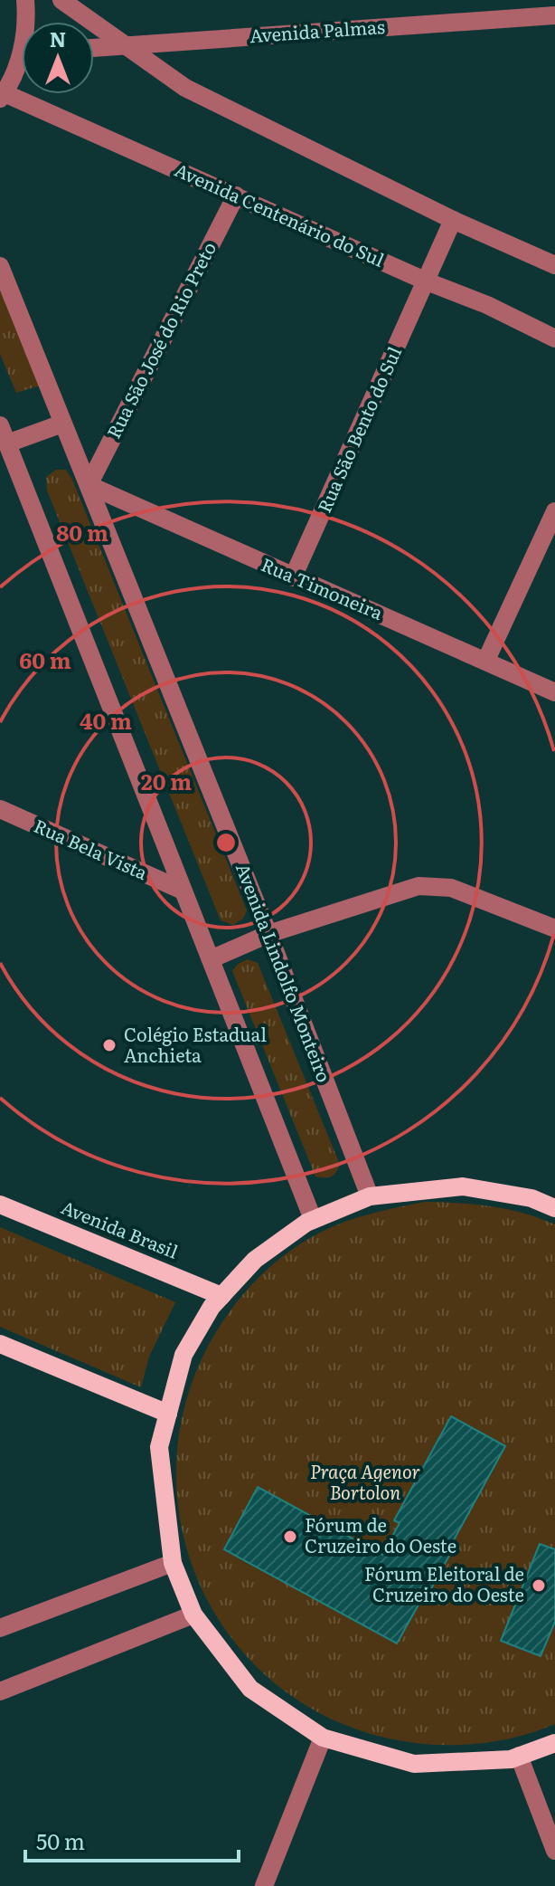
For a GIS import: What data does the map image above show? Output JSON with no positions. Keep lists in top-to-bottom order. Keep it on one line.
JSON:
{"streets":{"main road":["Avenida Brasil"],"street":["Avenida Palmas","Avenida Centenário do Sul","Rua São José do Rio Preto","Rua São Bento do Sul","Rua Timoneira","Rua Bela Vista","Avenida Lindolfo Monteiro"]},"crossings":[["Avenida Centenário do Sul","Rua São José do Rio Preto"],["Avenida Centenário do Sul","Rua São Bento do Sul"],["Rua São José do Rio Preto","Rua Timoneira"],["Rua São José do Rio Preto","Avenida Lindolfo Monteiro"],["Rua São Bento do Sul","Rua Timoneira"],["Rua Timoneira","Avenida Lindolfo Monteiro"]],"parks":["Praça Agenor Bortolon"],"places":["Colégio Estadual Anchieta","Fórum de Cruzeiro do Oeste","Fórum Eleitoral de Cruzeiro do Oeste"],"scale_bar":"50 m","north":"top","rings":["80 m","60 m","40 m","20 m"]}
